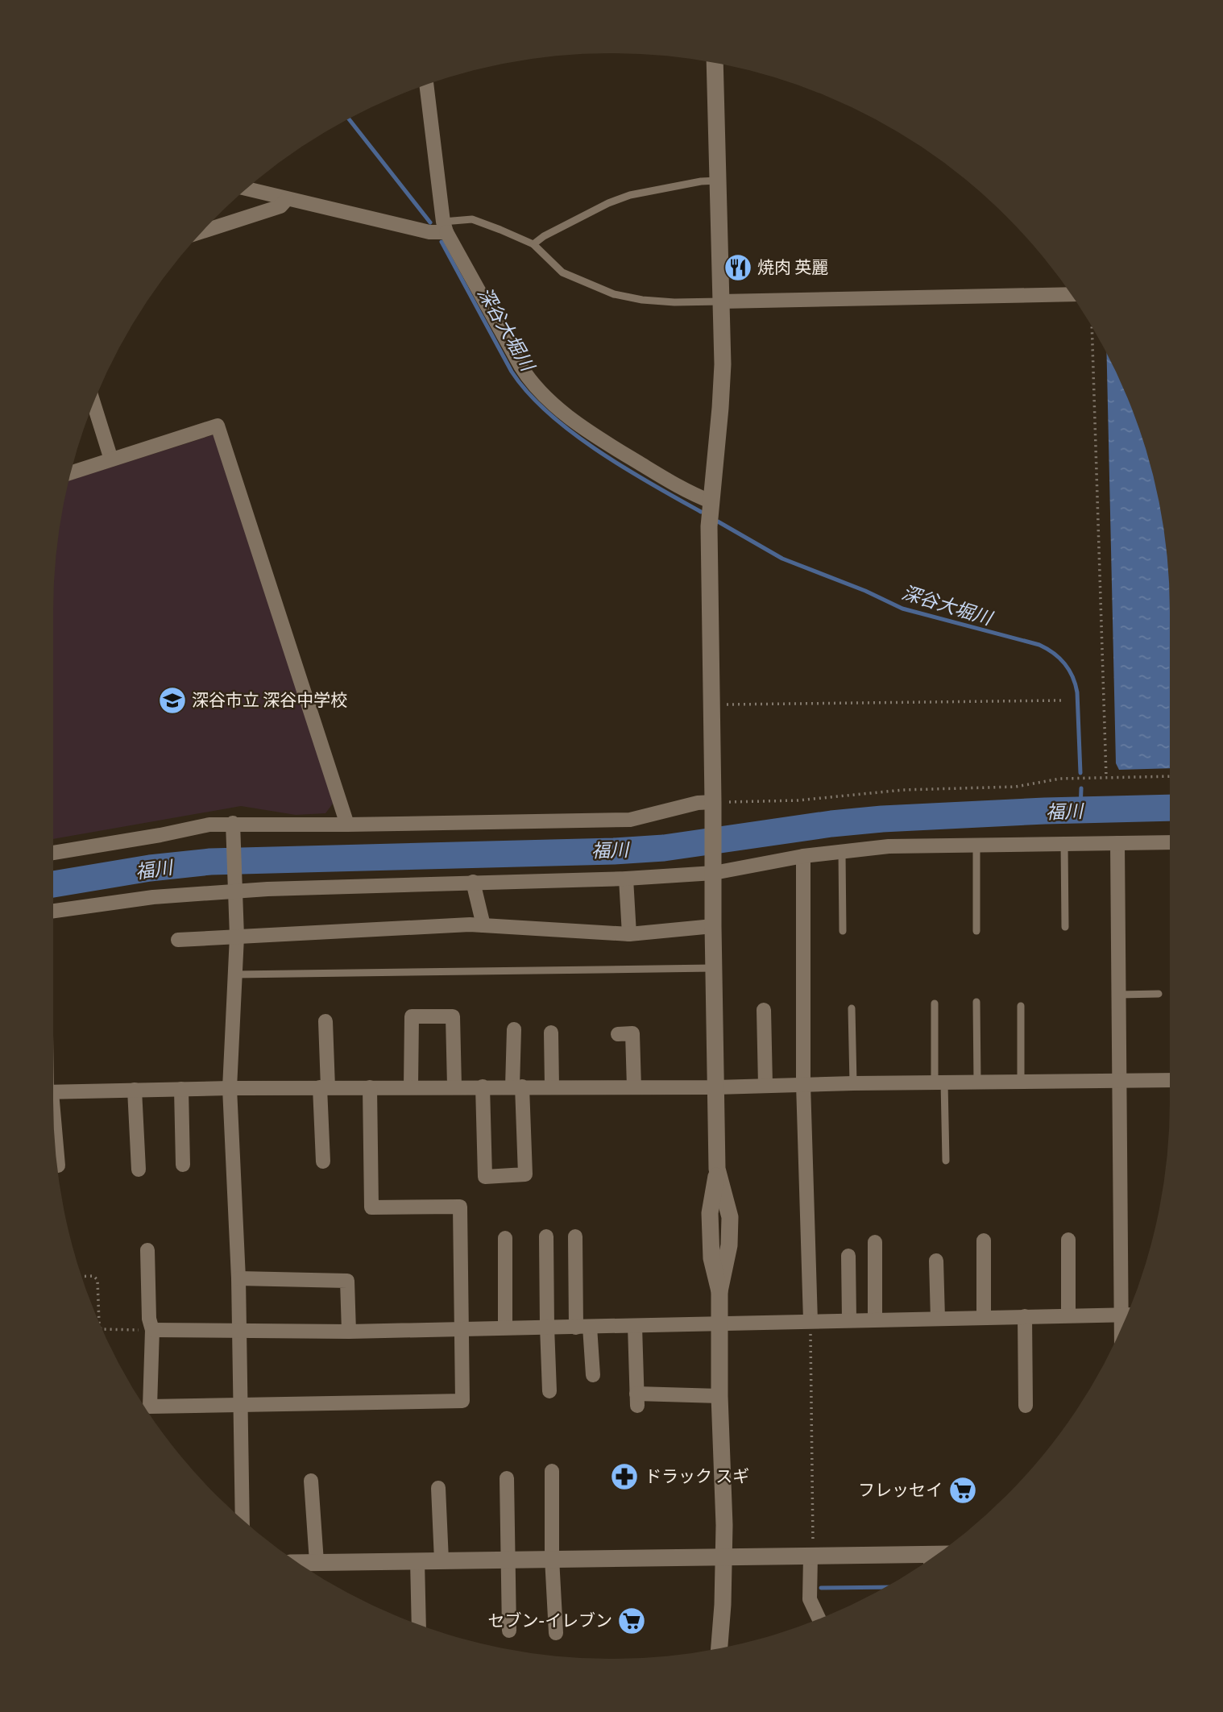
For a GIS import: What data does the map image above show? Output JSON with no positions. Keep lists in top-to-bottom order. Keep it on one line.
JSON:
{"water":["深谷大堀川","福川"],"places":{"restaurant":["焼肉 英麗"],"school or university":["深谷市立 深谷中学校"],"pharmacy":["ドラック スギ"],"supermarket":["フレッセイ","セブン-イレブン"]}}
